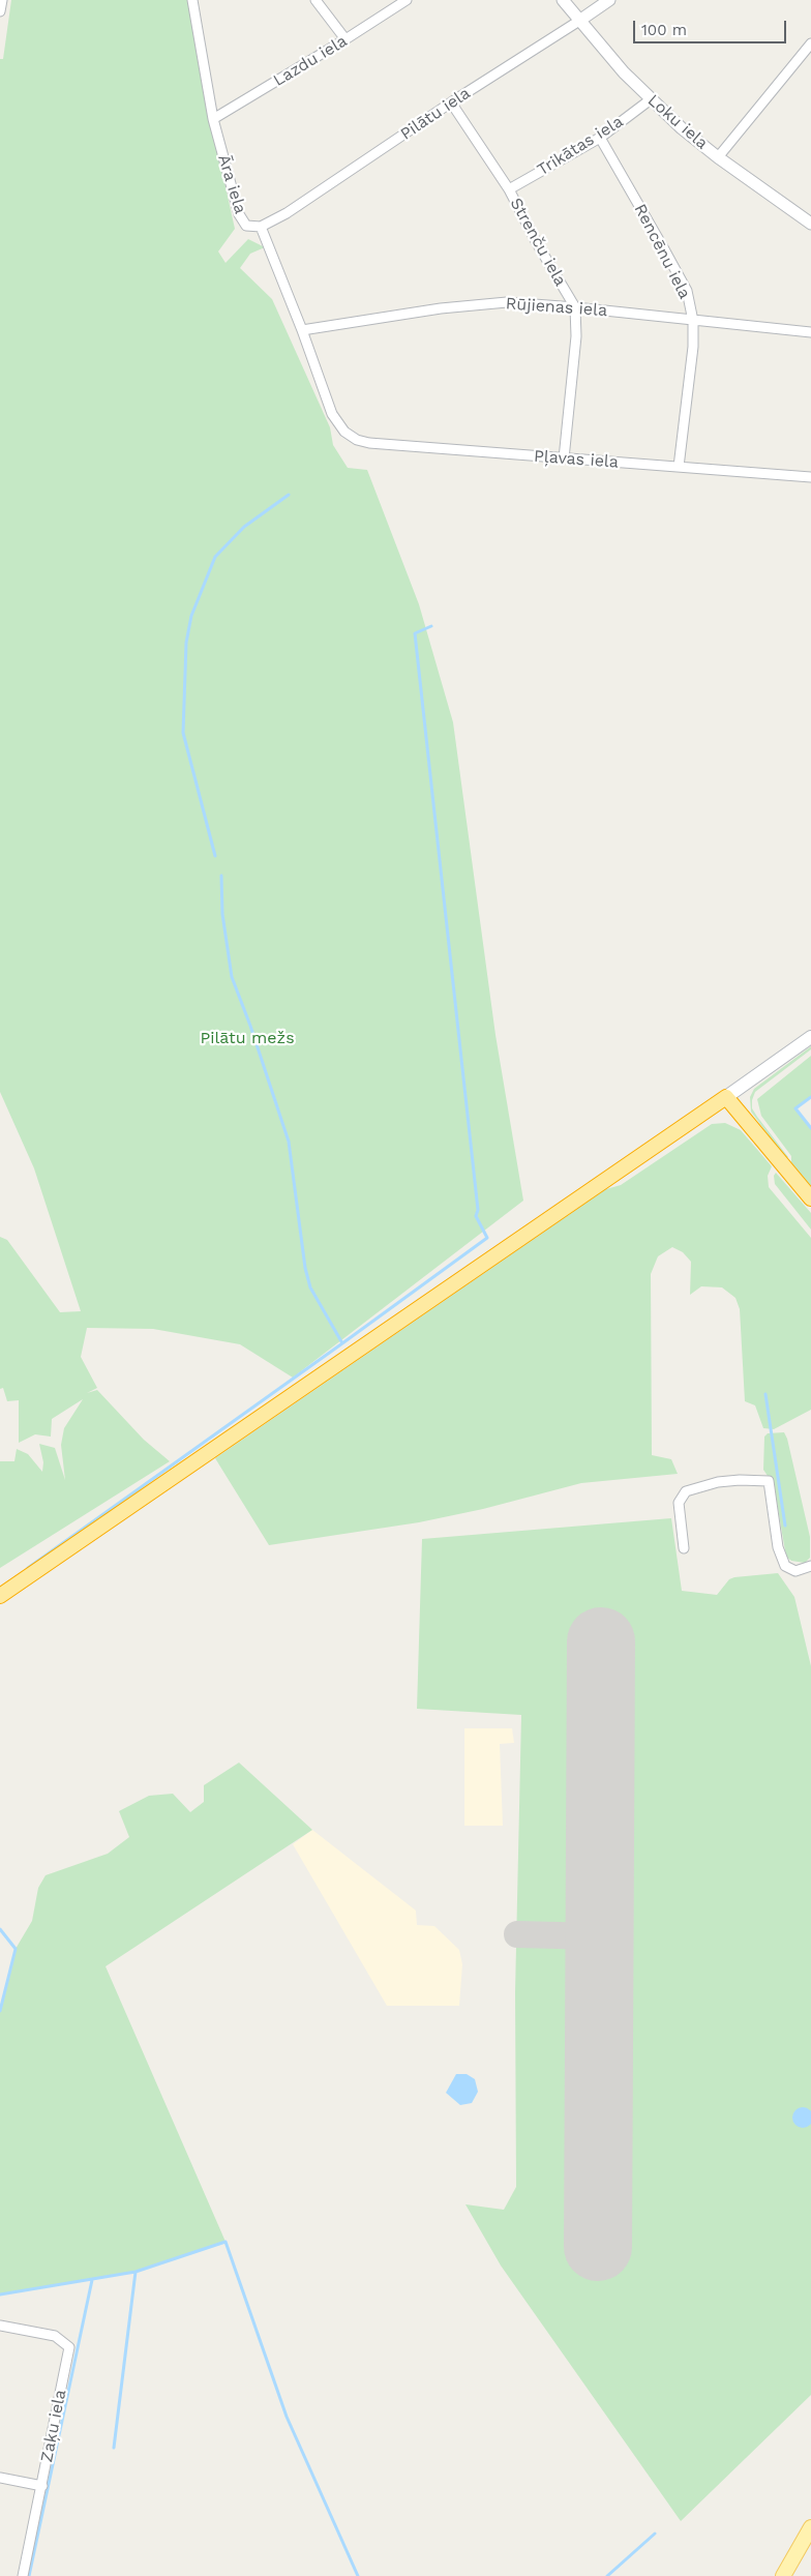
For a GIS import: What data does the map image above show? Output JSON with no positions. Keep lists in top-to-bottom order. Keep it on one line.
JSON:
{"streets":{"street":["Lazdu iela","Pilātu iela","Loku iela","Trikātas iela","Āra iela","Strenču iela","Rencēnu iela","Rūjienas iela","Pļavas iela","Zaķu iela"]},"crossings":[["Lazdu iela","Āra iela"],["Pilātu iela","Loku iela"],["Pilātu iela","Āra iela"],["Pilātu iela","Strenču iela"],["Loku iela","Trikātas iela"],["Trikātas iela","Strenču iela"],["Trikātas iela","Rencēnu iela"],["Āra iela","Rūjienas iela"],["Āra iela","Pļavas iela"],["Strenču iela","Rūjienas iela"],["Strenču iela","Pļavas iela"],["Rencēnu iela","Rūjienas iela"],["Rencēnu iela","Pļavas iela"]],"parks":["Pilātu mežs"],"scale_bar":"100 m"}
